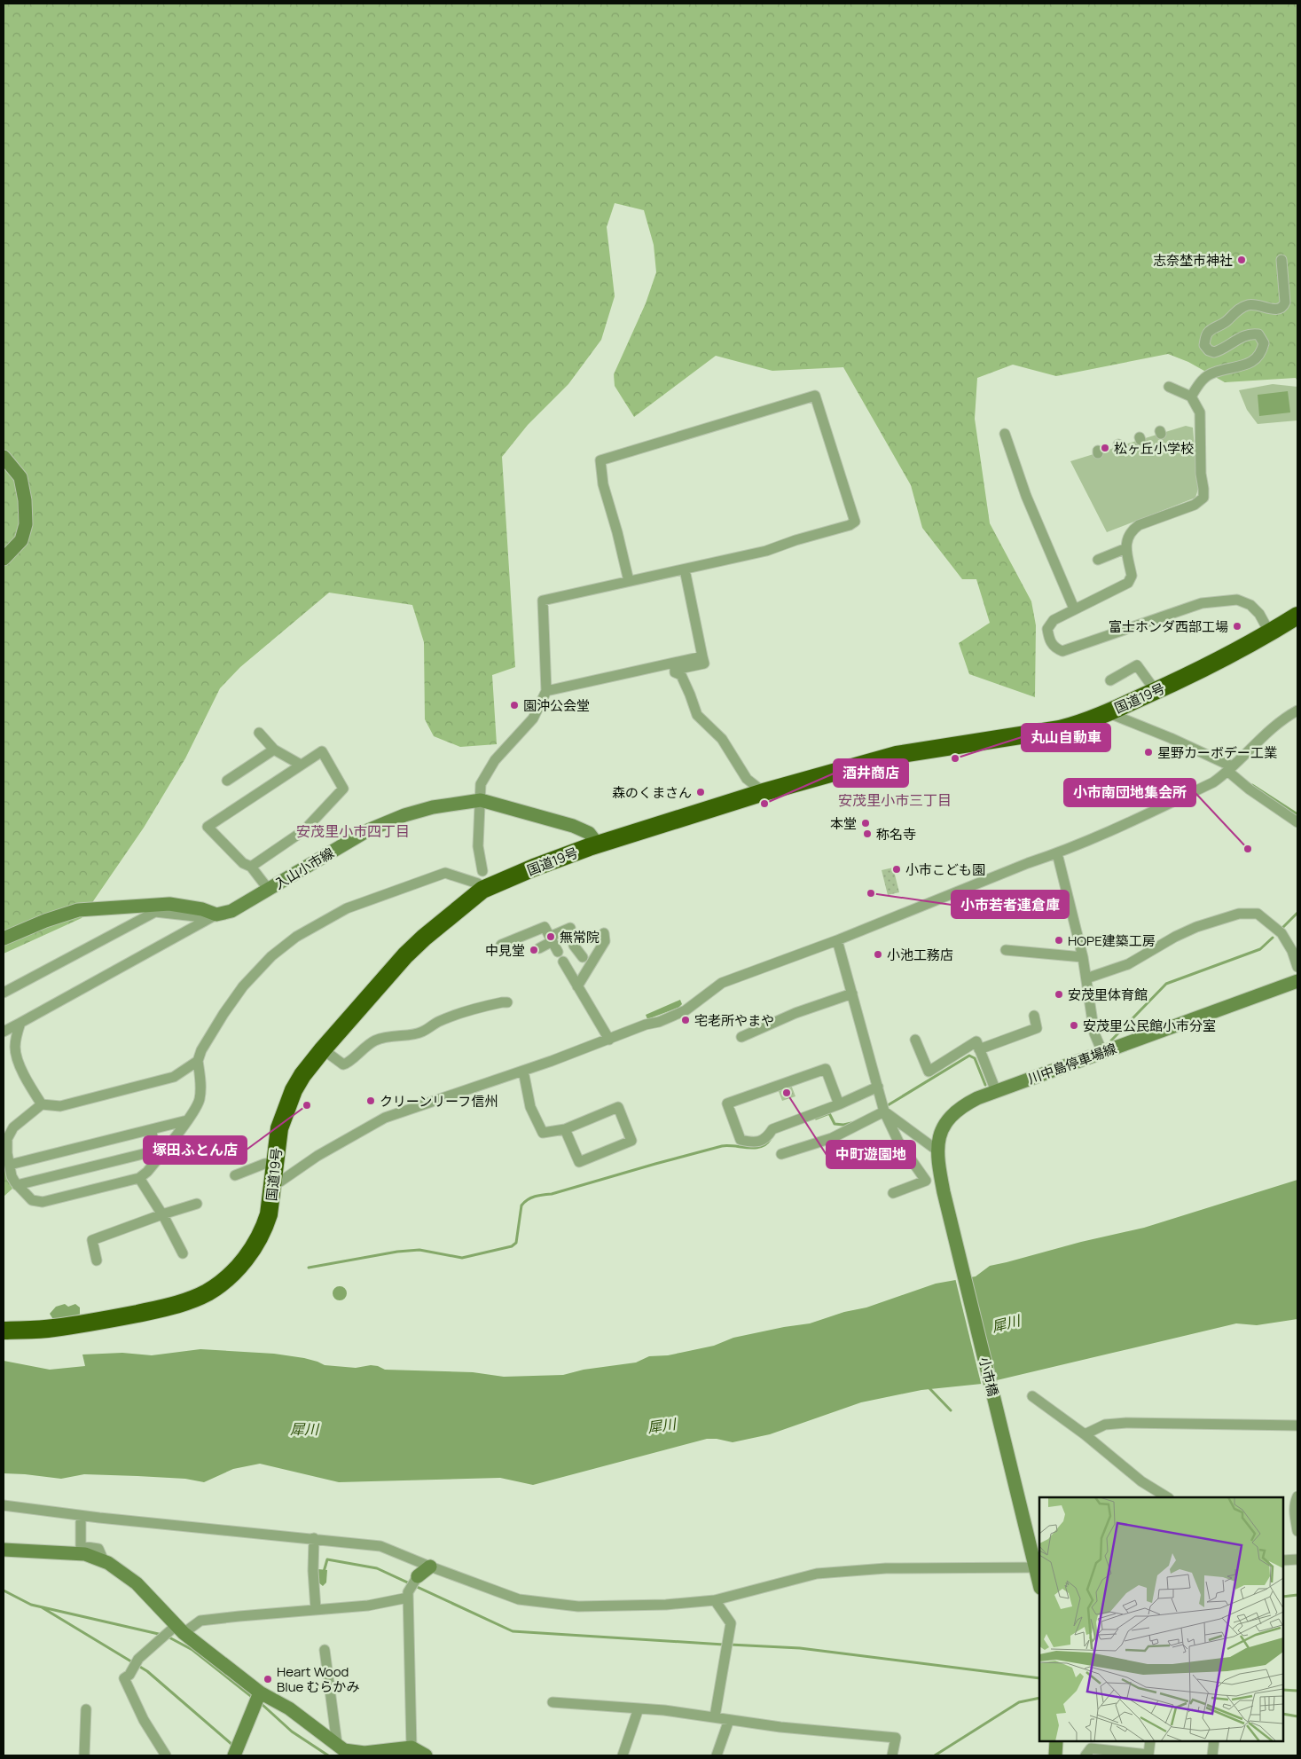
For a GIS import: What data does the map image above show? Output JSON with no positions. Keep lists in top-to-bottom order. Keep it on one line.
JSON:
{"streets":{"highway":["国道19号"],"main road":["入山小市線","川中島停車場線","小市橋"]},"crossings":[["国道19号","入山小市線"],["川中島停車場線","小市橋"]],"districts":["安茂里小市三丁目","安茂里小市四丁目"],"water":["犀川"],"places":["志奈埜市神社","松ヶ丘小学校","富士ホンダ西部工場","園沖公会堂","星野カーボデー工業","丸山自動車","森のくまさん","酒井商店","本堂","称名寺","小市南団地集会所","小市こども園","小市若者連倉庫","無常院","HOPE建築工房","中見堂","小池工務店","安茂里体育館","宅老所やまや","安茂里公民館小市分室","中町遊園地","クリーンリーフ信州","塚田ふとん店","Heart Wood Blue むらかみ"]}
